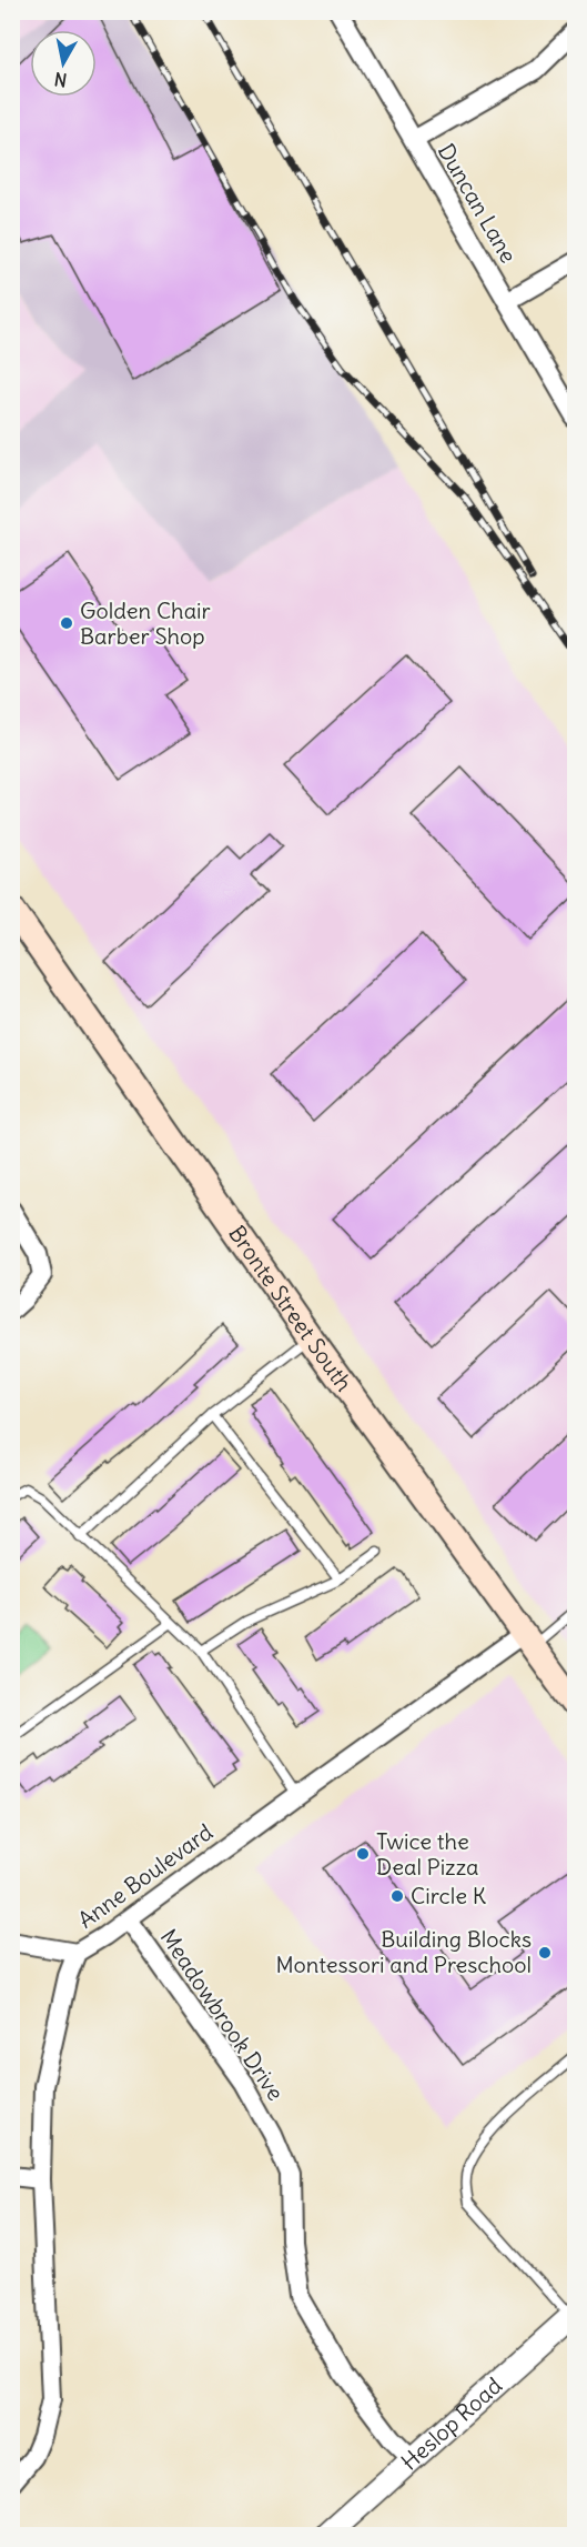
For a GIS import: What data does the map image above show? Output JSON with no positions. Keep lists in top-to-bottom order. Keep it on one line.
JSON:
{"streets":{"main road":["Bronte Street South"],"street":["Duncan Lane","Anne Boulevard","Meadowbrook Drive","Heslop Road"]},"crossings":[["Bronte Street South","Anne Boulevard"],["Anne Boulevard","Meadowbrook Drive"],["Meadowbrook Drive","Heslop Road"]],"places":["Golden Chair Barber Shop","Twice the Deal Pizza","Circle K","Building Blocks Montessori and Preschool"],"north":"bottom"}
